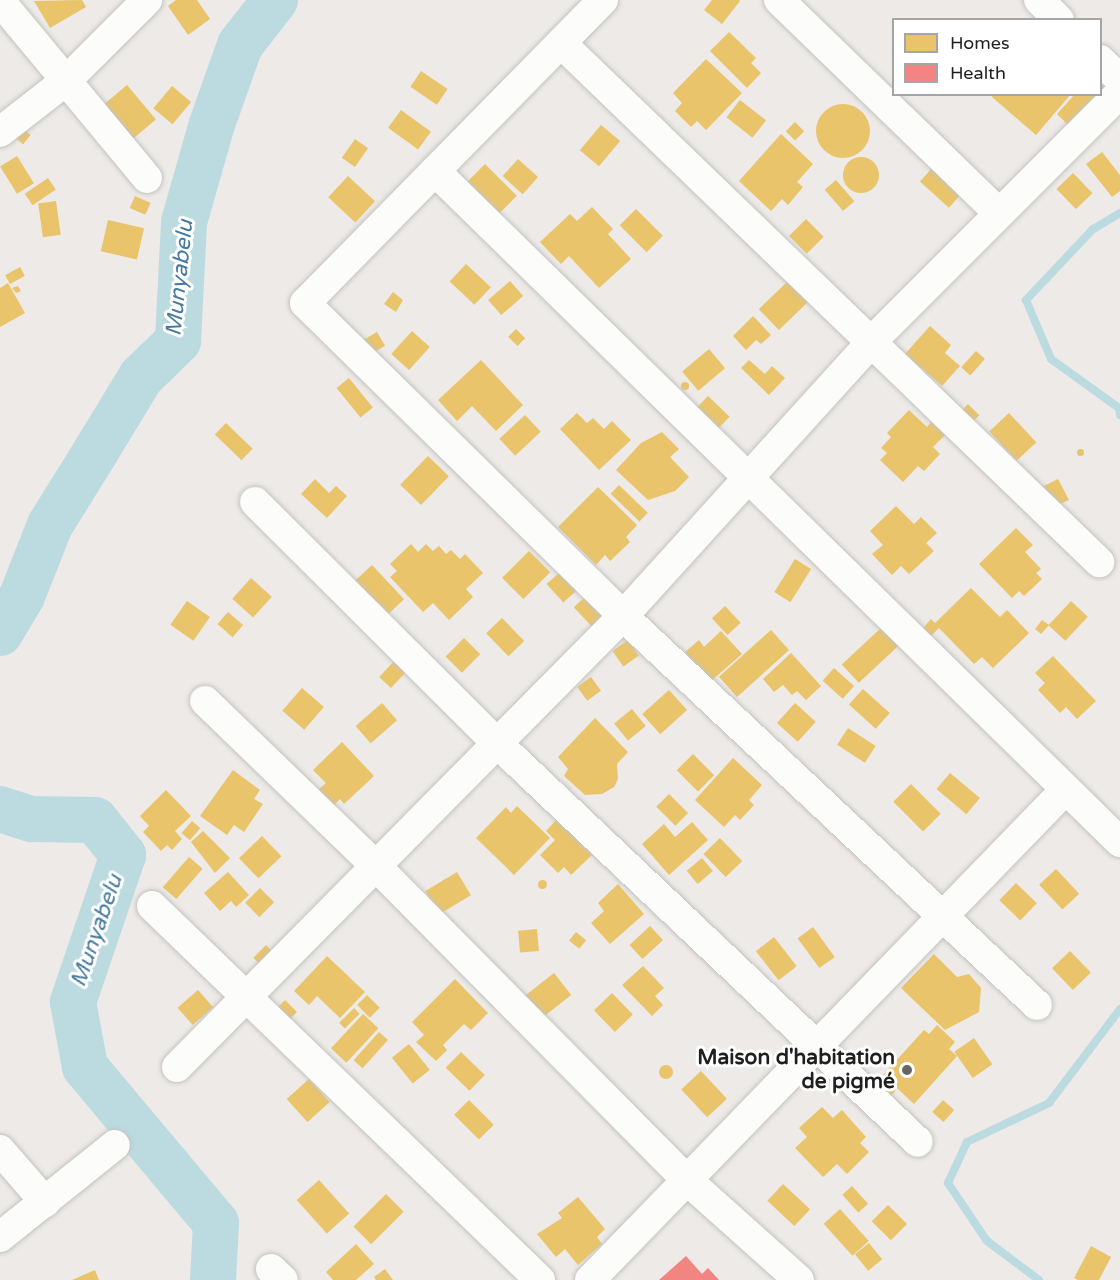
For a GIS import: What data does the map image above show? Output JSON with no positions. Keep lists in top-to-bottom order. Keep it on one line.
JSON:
{"water":["Munyabelu"],"places":["Maison d'habitation de pigmé"],"legend":["Homes","Health"]}
